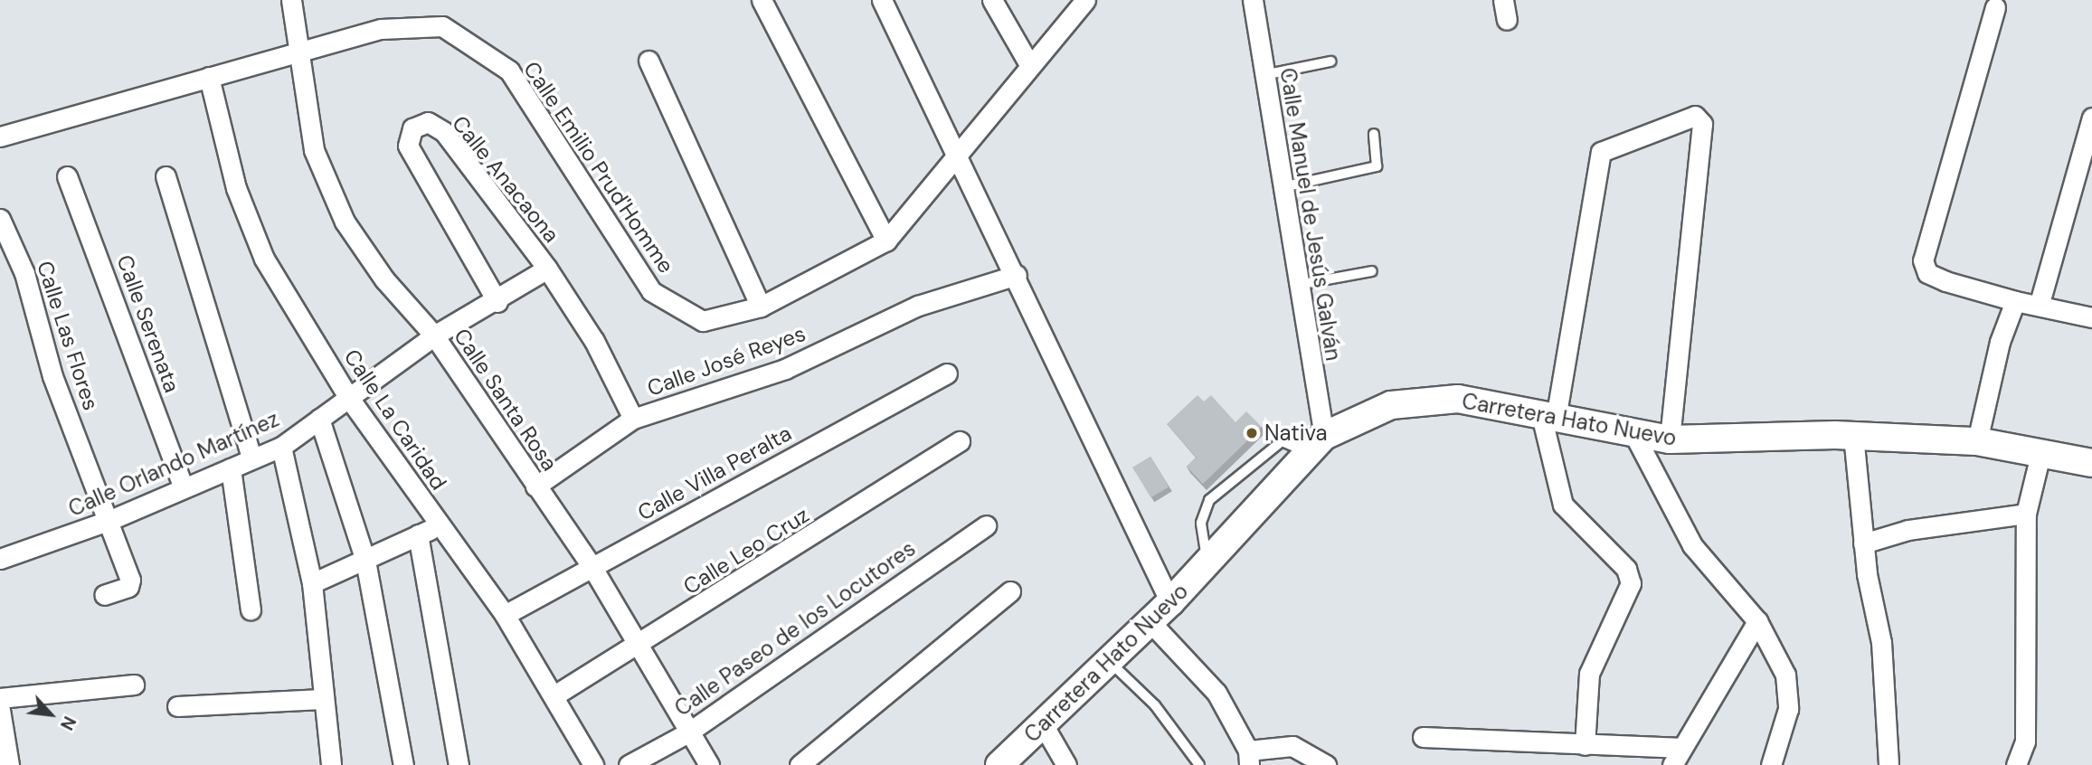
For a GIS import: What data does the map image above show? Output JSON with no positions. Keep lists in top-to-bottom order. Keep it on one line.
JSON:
{"streets":{"main road":["Carretera Hato Nuevo"],"street":["Calle Emilio Prud'Homme","Calle Anacaona","Calle Manuel de Jesús Galván","Calle Serenata","Calle Las Flores","Calle José Reyes","Calle Santa Rosa","Calle La Caridad","Calle Orlando Martínez","Calle Villa Peralta","Calle Leo Cruz","Calle Paseo de los Locutores"]},"crossings":[["Calle Emilio Prud'Homme","Calle Santa Rosa"],["Calle Emilio Prud'Homme","Calle La Caridad"],["Calle Anacaona","Calle José Reyes"],["Calle Anacaona","Calle Orlando Martínez"],["Calle Manuel de Jesús Galván","Carretera Hato Nuevo"],["Calle Serenata","Calle Orlando Martínez"],["Calle Las Flores","Calle Orlando Martínez"],["Calle José Reyes","Calle Santa Rosa"],["Calle Santa Rosa","Calle Orlando Martínez"],["Calle Santa Rosa","Calle Villa Peralta"],["Calle Santa Rosa","Calle Leo Cruz"],["Calle Santa Rosa","Calle Paseo de los Locutores"],["Calle La Caridad","Calle Orlando Martínez"],["Calle La Caridad","Calle Villa Peralta"],["Calle La Caridad","Calle Leo Cruz"]],"places":["Nativa"],"north":"bottom right"}
